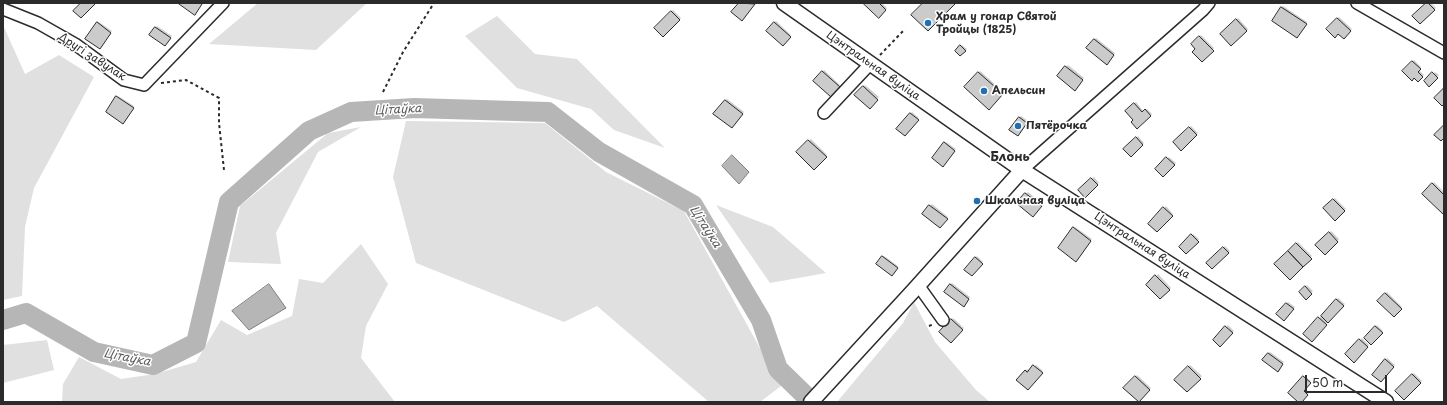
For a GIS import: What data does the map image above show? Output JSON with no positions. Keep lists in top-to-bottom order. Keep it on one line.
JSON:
{"streets":{"main road":["Цэнтральная вуліца"],"street":["Другі завулак"]},"districts":["Блонь"],"water":["Цітаўка"],"places":["Храм у гонар Святой Тройцы (1825)","Апельсин","Пятёрочка","Школьная вуліца"],"scale_bar":"50 m"}
